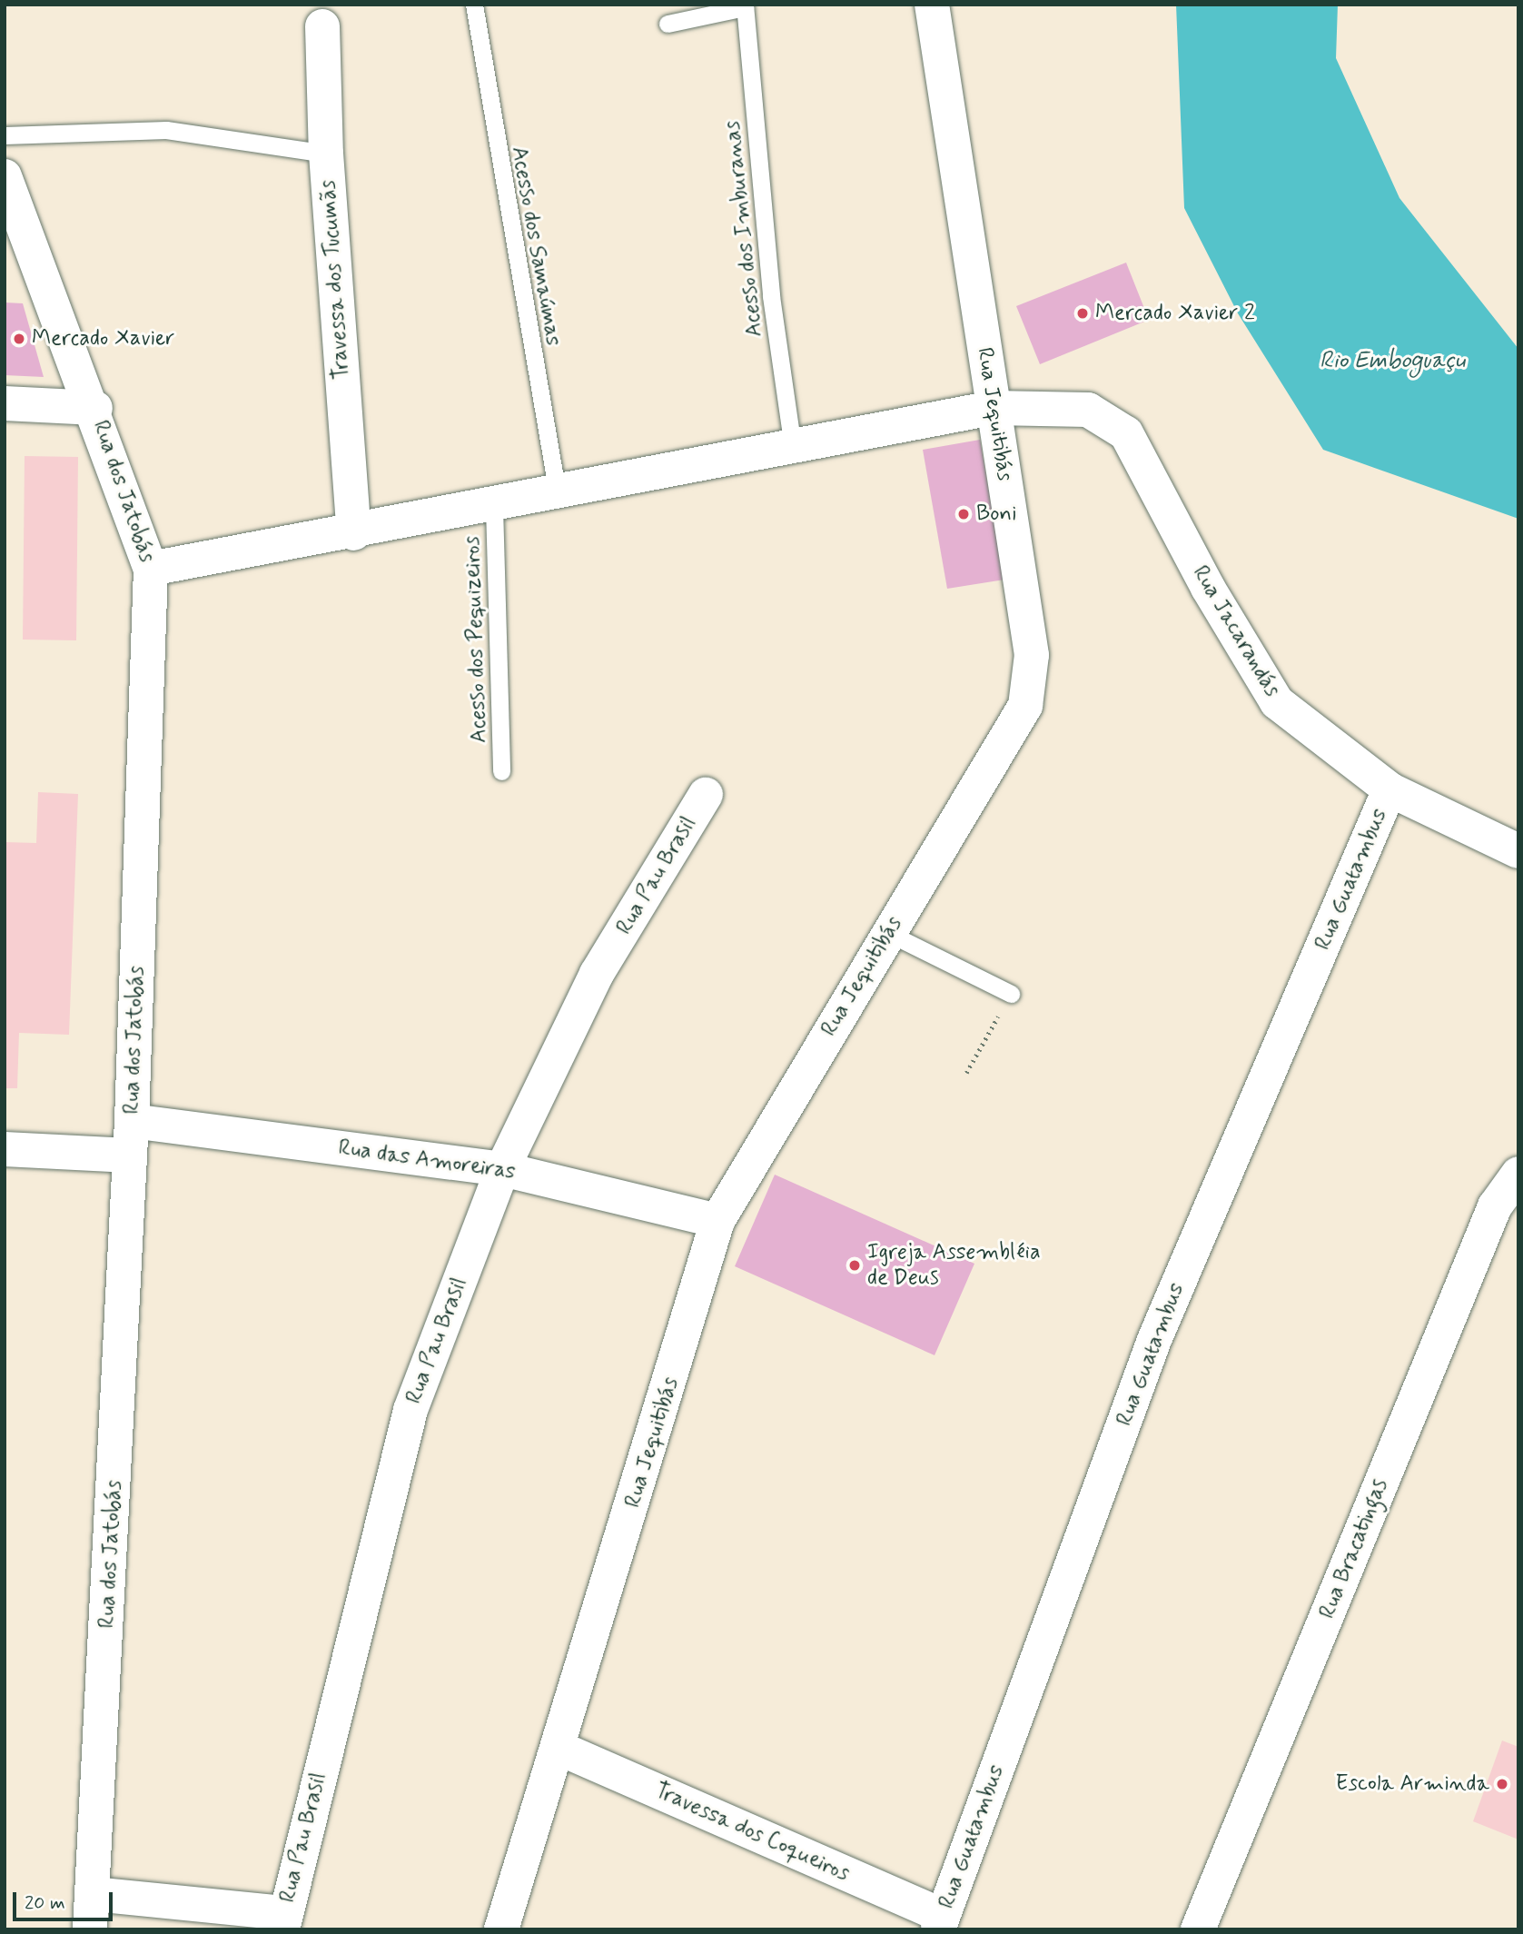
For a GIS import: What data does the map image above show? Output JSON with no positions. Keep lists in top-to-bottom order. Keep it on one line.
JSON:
{"streets":{"street":["Travessa dos Tucumãs","Rua Jequitibás","Rua dos Jatobás","Rua Jacarandás","Rua Pau Brasil","Rua Guatambus","Rua das Amoreiras","Rua Bracatingas","Travessa dos Coqueiros"],"lane":["Acesso dos Imburanas","Acesso dos Samaúmas","Acesso dos Pequizeiros"]},"crossings":[["Acesso dos Imburanas","Rua Jacarandás"],["Acesso dos Samaúmas","Rua Jacarandás"],["Travessa dos Tucumãs","Rua Jacarandás"],["Rua Jequitibás","Rua Jacarandás"],["Rua Jequitibás","Rua das Amoreiras"],["Rua Jequitibás","Travessa dos Coqueiros"],["Rua dos Jatobás","Rua Jacarandás"],["Rua dos Jatobás","Rua das Amoreiras"],["Rua Jacarandás","Acesso dos Pequizeiros"],["Rua Jacarandás","Rua Guatambus"],["Rua Pau Brasil","Rua das Amoreiras"],["Rua Guatambus","Travessa dos Coqueiros"]],"water":["Rio Emboguaçu"],"places":["Mercado Xavier 2","Mercado Xavier","Boni","Igreja Assembléia de Deus","Escola Arminda"],"scale_bar":"20 m"}
